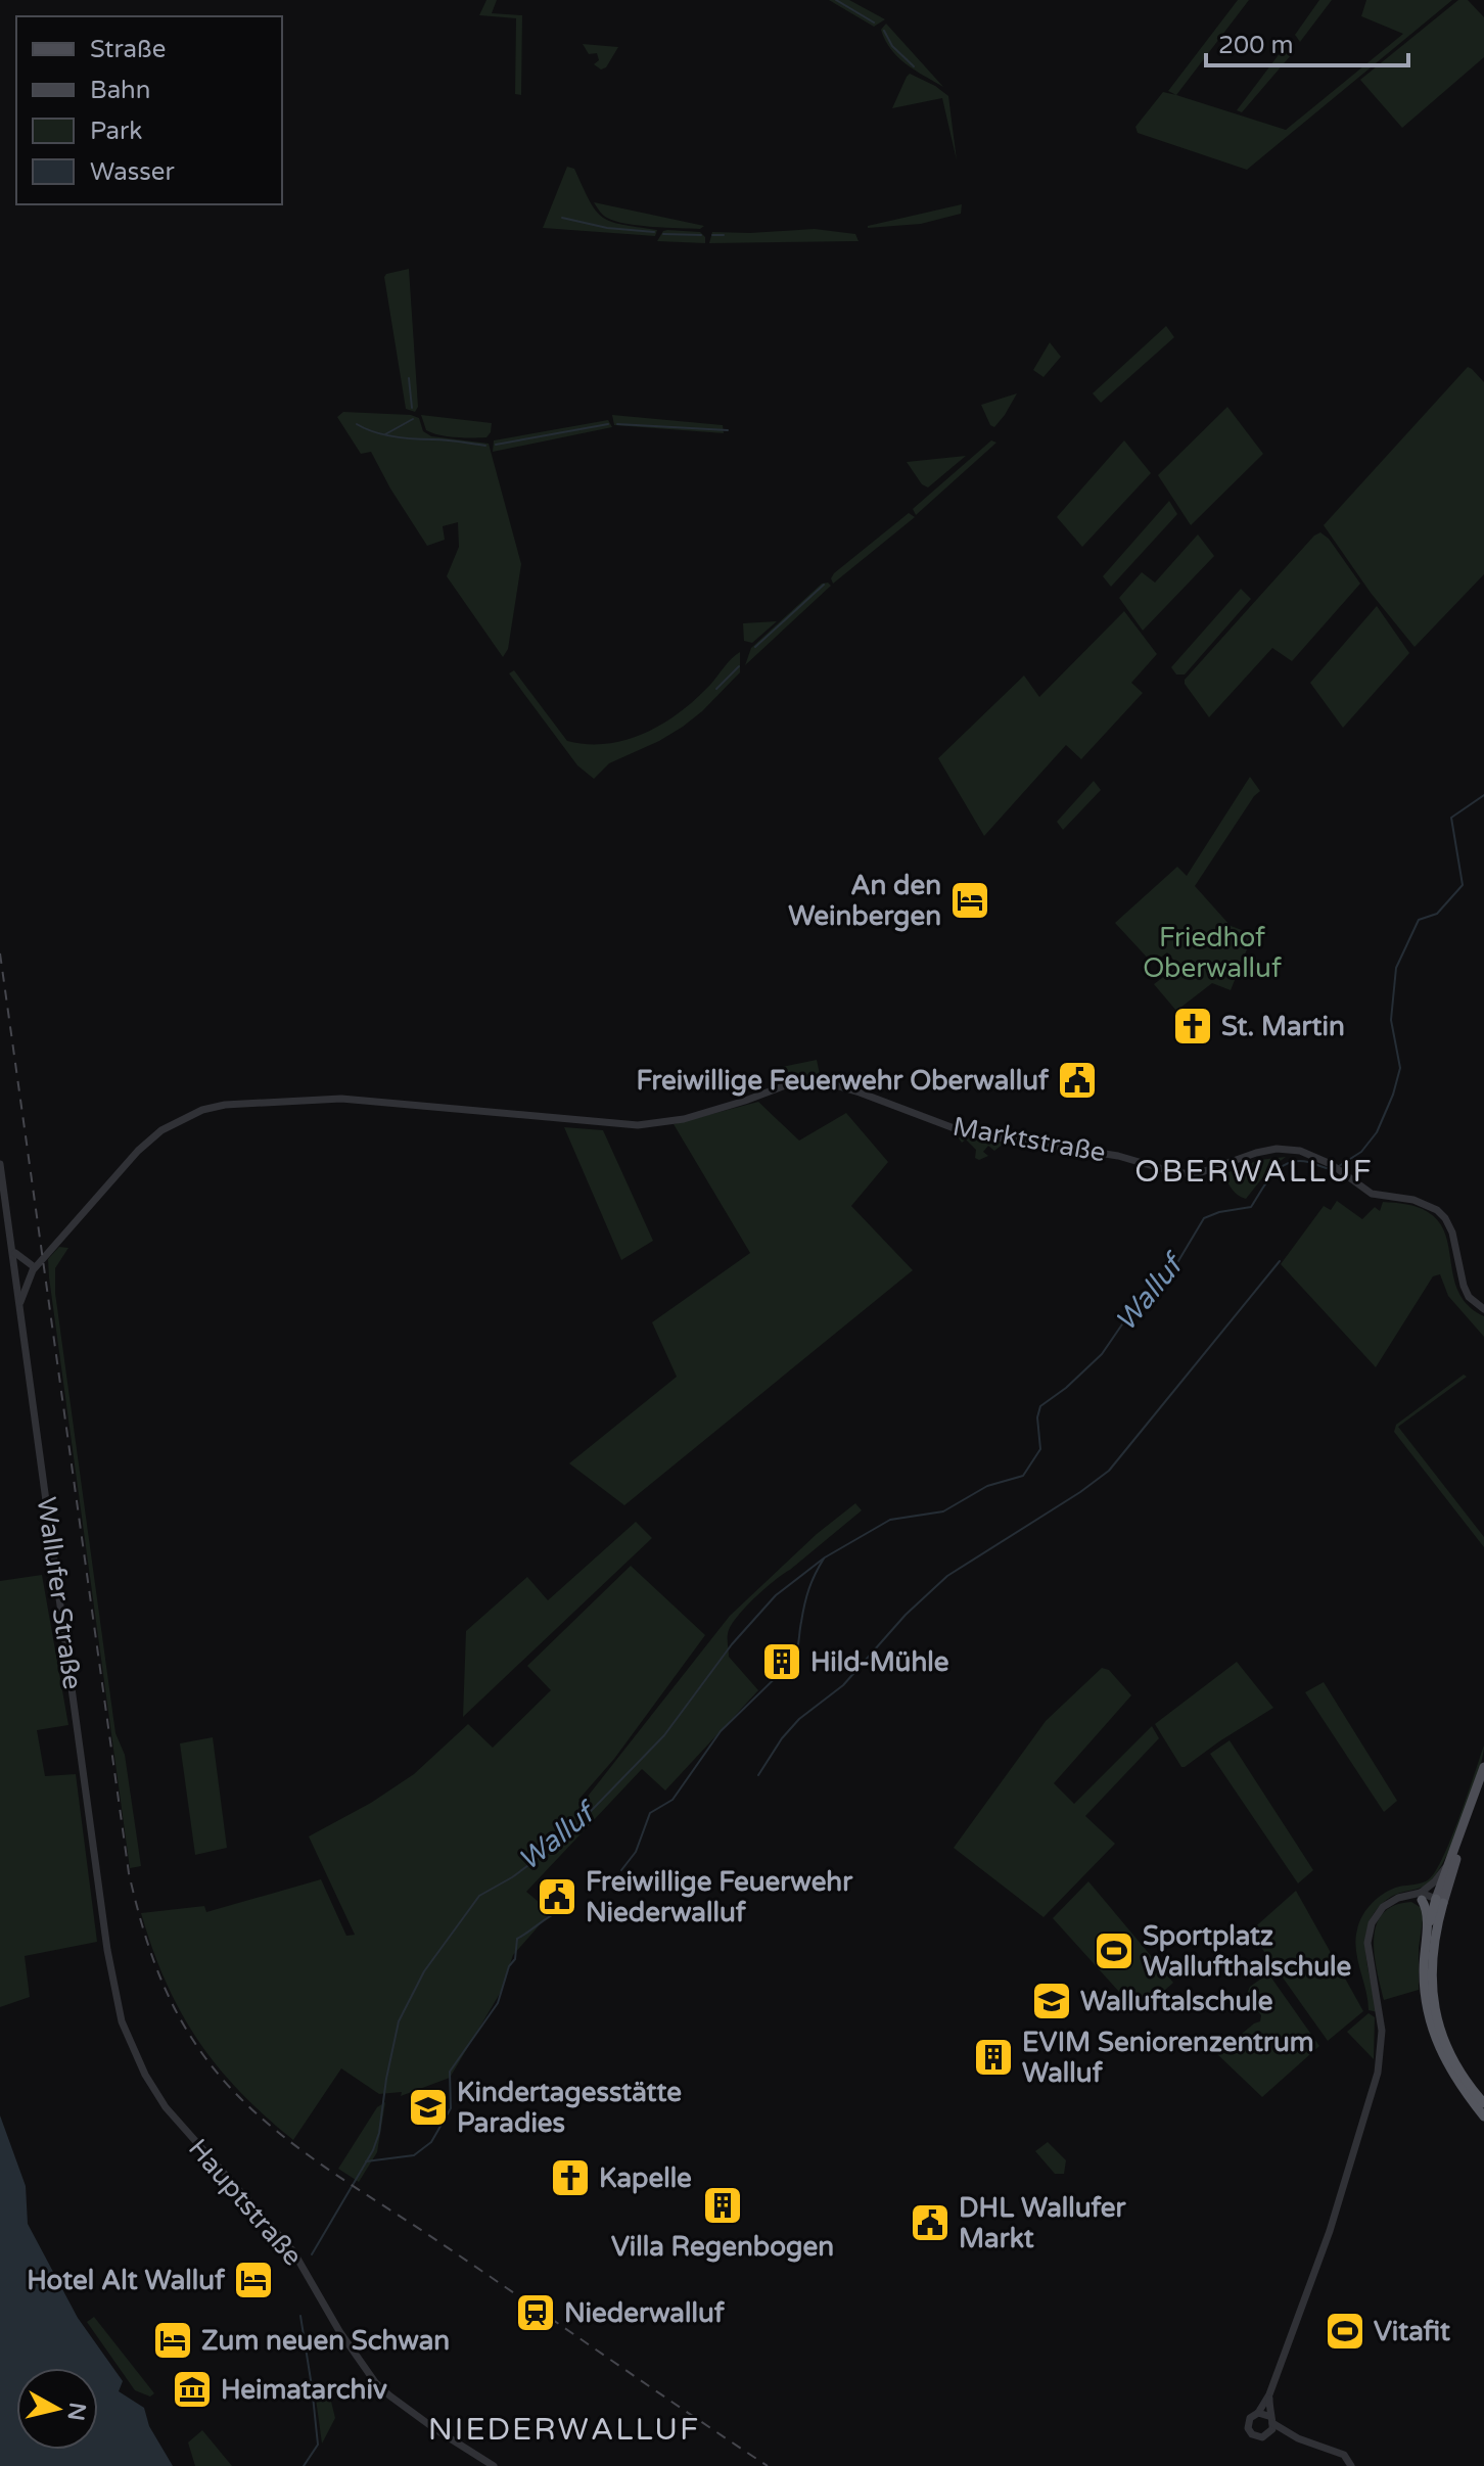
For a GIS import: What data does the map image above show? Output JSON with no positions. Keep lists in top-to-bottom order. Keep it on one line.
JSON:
{"streets":{"street":["Marktstraße","Wallufer Straße","Hauptstraße"]},"crossings":[["Wallufer Straße","Hauptstraße"]],"districts":["OBERWALLUF","NIEDERWALLUF"],"water":["Walluf"],"parks":["Friedhof Oberwalluf"],"places":{"hotel":["An den Weinbergen","Hotel Alt Walluf","Zum neuen Schwan"],"church":["St. Martin","Kapelle"],"public building":["Freiwillige Feuerwehr Oberwalluf","Freiwillige Feuerwehr Niederwalluf","DHL Wallufer Markt"],"building":["Hild-Mühle","EVIM Seniorenzentrum Walluf","Villa Regenbogen"],"sports":["Sportplatz Wallufthalschule","Vitafit"],"school or university":["Walluftalschule","Kindertagesstätte Paradies"],"station":["Niederwalluf"],"museum":["Heimatarchiv"]},"legend":["Straße","Bahn","Park","Wasser"],"scale_bar":"200 m","north":"right"}
